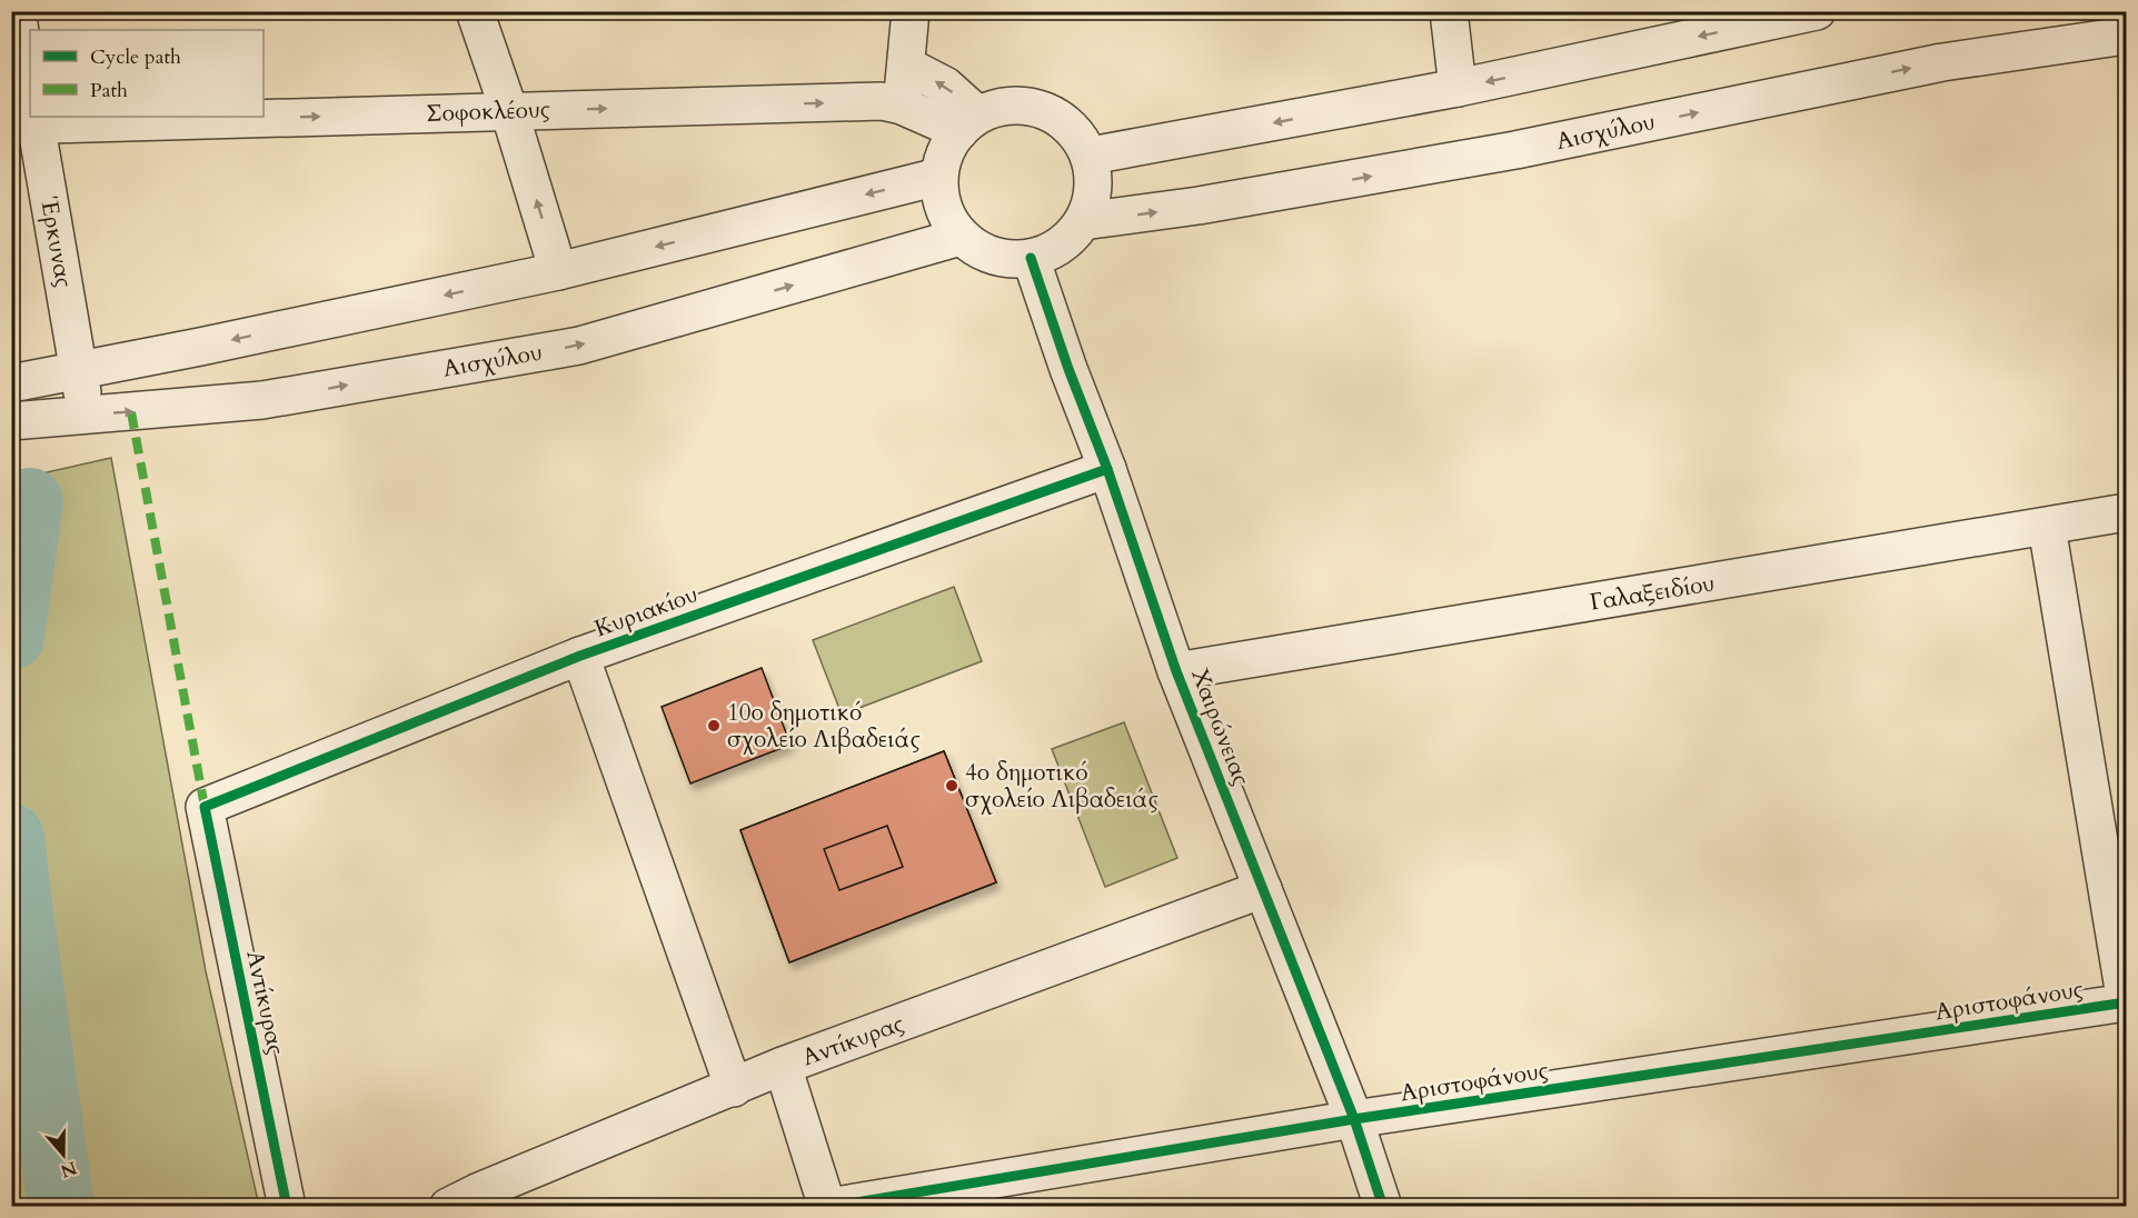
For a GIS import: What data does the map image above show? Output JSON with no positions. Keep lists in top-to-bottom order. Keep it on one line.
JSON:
{"streets":{"street":["Σοφοκλέους","Αισχύλου","Έρκυνας","Γαλαξειδίου","Κυριακίου","Χαιρώνειας","Αριστοφάνους","Αντίκυρας"]},"crossings":[["Σοφοκλέους","Αισχύλου"],["Σοφοκλέους","Χαιρώνειας"],["Αισχύλου","Έρκυνας"],["Αισχύλου","Χαιρώνειας"],["Γαλαξειδίου","Χαιρώνειας"],["Κυριακίου","Χαιρώνειας"],["Κυριακίου","Αντίκυρας"],["Χαιρώνειας","Αριστοφάνους"],["Χαιρώνειας","Αντίκυρας"]],"places":["10ο δημοτικό σχολείο Λιβαδειάς","4ο δημοτικό σχολείο Λιβαδειάς"],"legend":["Cycle path","Path"],"north":"bottom"}
